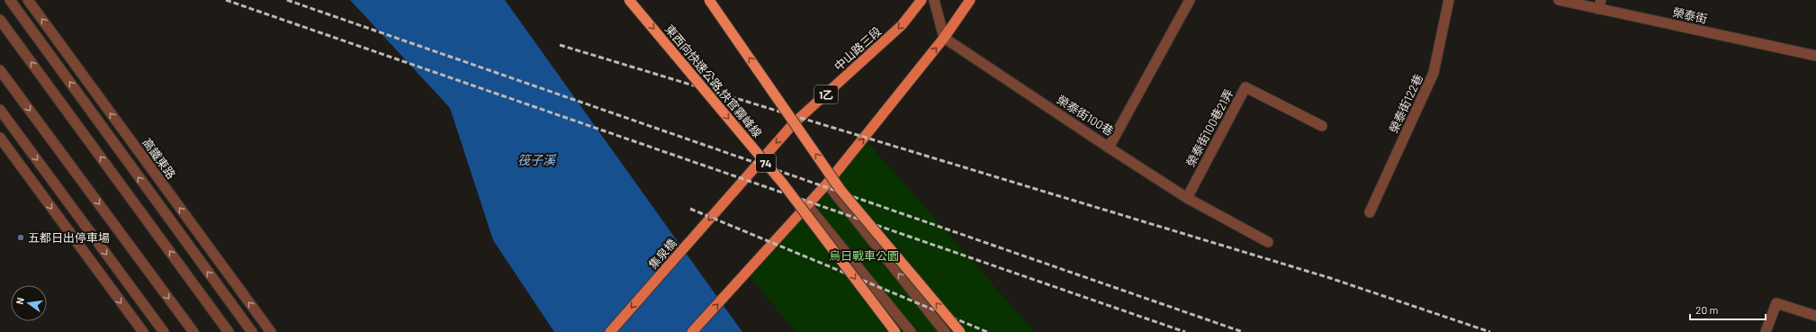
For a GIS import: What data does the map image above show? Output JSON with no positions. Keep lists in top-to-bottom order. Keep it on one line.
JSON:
{"streets":{"highway":["東西向快速公路 快官霧峰線","74"],"main road":["中山路三段","1乙","集泉橋"],"street":["榮泰街","榮泰街122巷","榮泰街100巷","榮泰街100巷21弄","高鐵東路"]},"crossings":[["中山路三段","集泉橋"]],"water":["筏子溪"],"parks":["烏日戰車公園"],"places":["五都日出停車場"],"scale_bar":"20 m","north":"left"}
